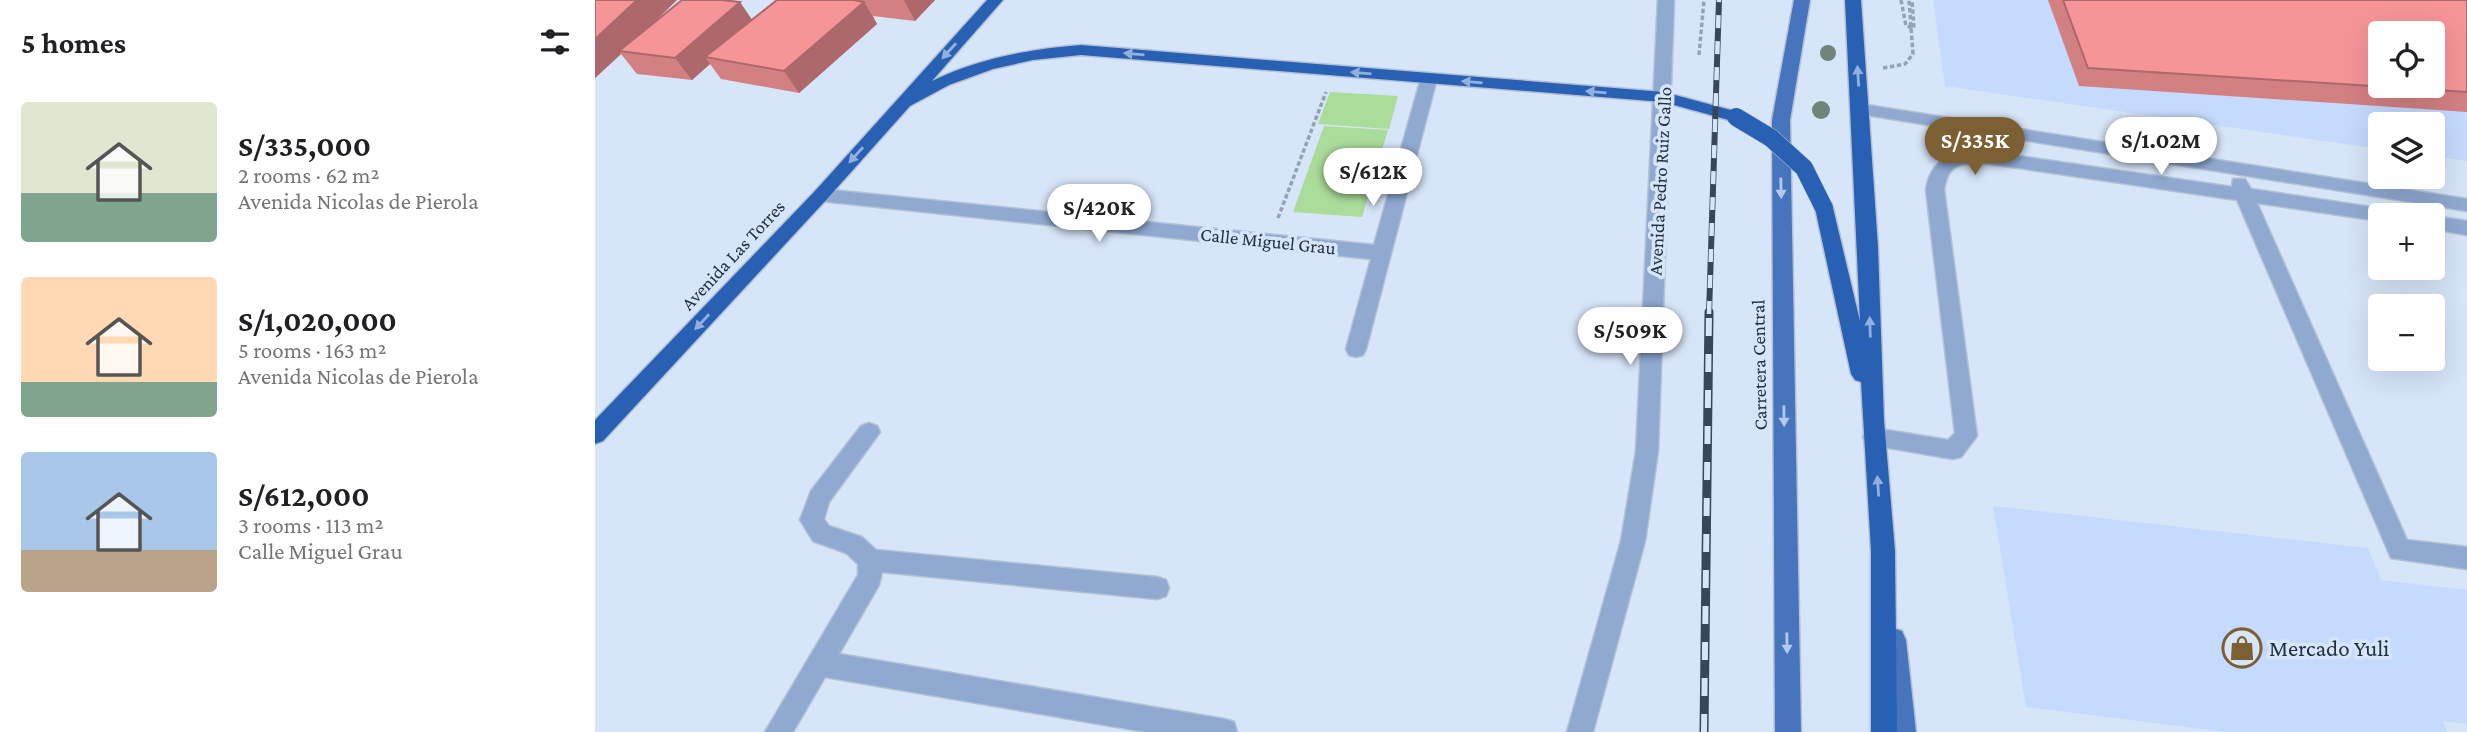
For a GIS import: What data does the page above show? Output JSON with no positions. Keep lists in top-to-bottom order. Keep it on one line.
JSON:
{"streets":{"highway":["Avenida Las Torres"],"main road":["Carretera Central"],"street":["Avenida Pedro Ruiz Gallo","Calle Miguel Grau"]},"crossings":[["Calle Miguel Grau","Avenida Las Torres"]],"one_way":["Avenida Las Torres","Carretera Central"],"places":{"shop":["Mercado Yuli"]},"page":{"heading":"5 homes","map_buttons":["+","−"],"list":[{"name":"S/335,000","note":"2 rooms · 62 m² · Avenida Nicolas de Pierola"},{"name":"S/1,020,000","note":"5 rooms · 163 m² · Avenida Nicolas de Pierola"},{"name":"S/612,000","note":"3 rooms · 113 m² · Calle Miguel Grau"}],"price":["S/335K","S/1.02M","S/612K","S/420K","S/509K"]}}
